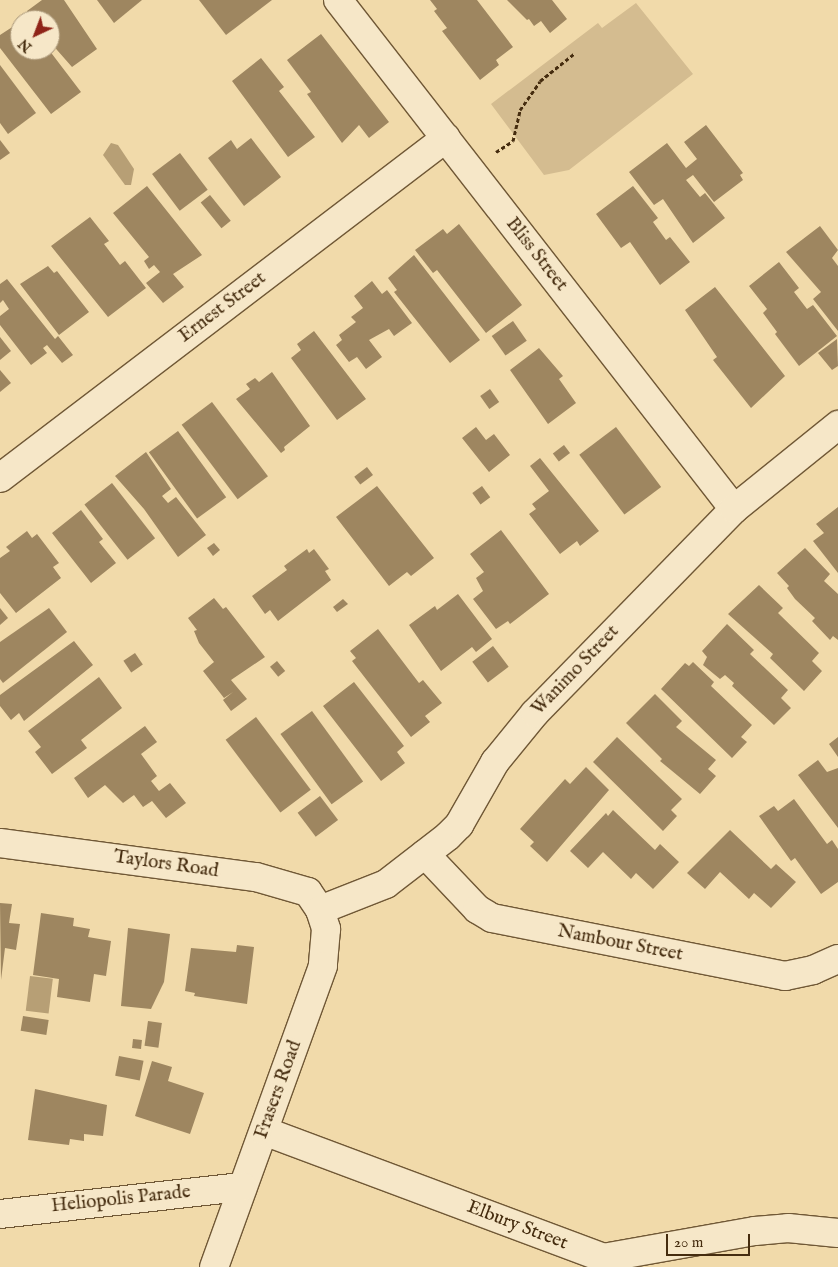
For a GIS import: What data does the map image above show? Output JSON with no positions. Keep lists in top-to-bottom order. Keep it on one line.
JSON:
{"streets":{"street":["Bliss Street","Ernest Street","Wanimo Street","Taylors Road","Nambour Street","Frasers Road","Heliopolis Parade","Elbury Street"]},"crossings":[["Bliss Street","Ernest Street"],["Bliss Street","Wanimo Street"],["Wanimo Street","Taylors Road"],["Wanimo Street","Nambour Street"],["Wanimo Street","Frasers Road"],["Taylors Road","Frasers Road"],["Frasers Road","Heliopolis Parade"],["Frasers Road","Elbury Street"]],"scale_bar":"20 m","north":"bottom left"}
